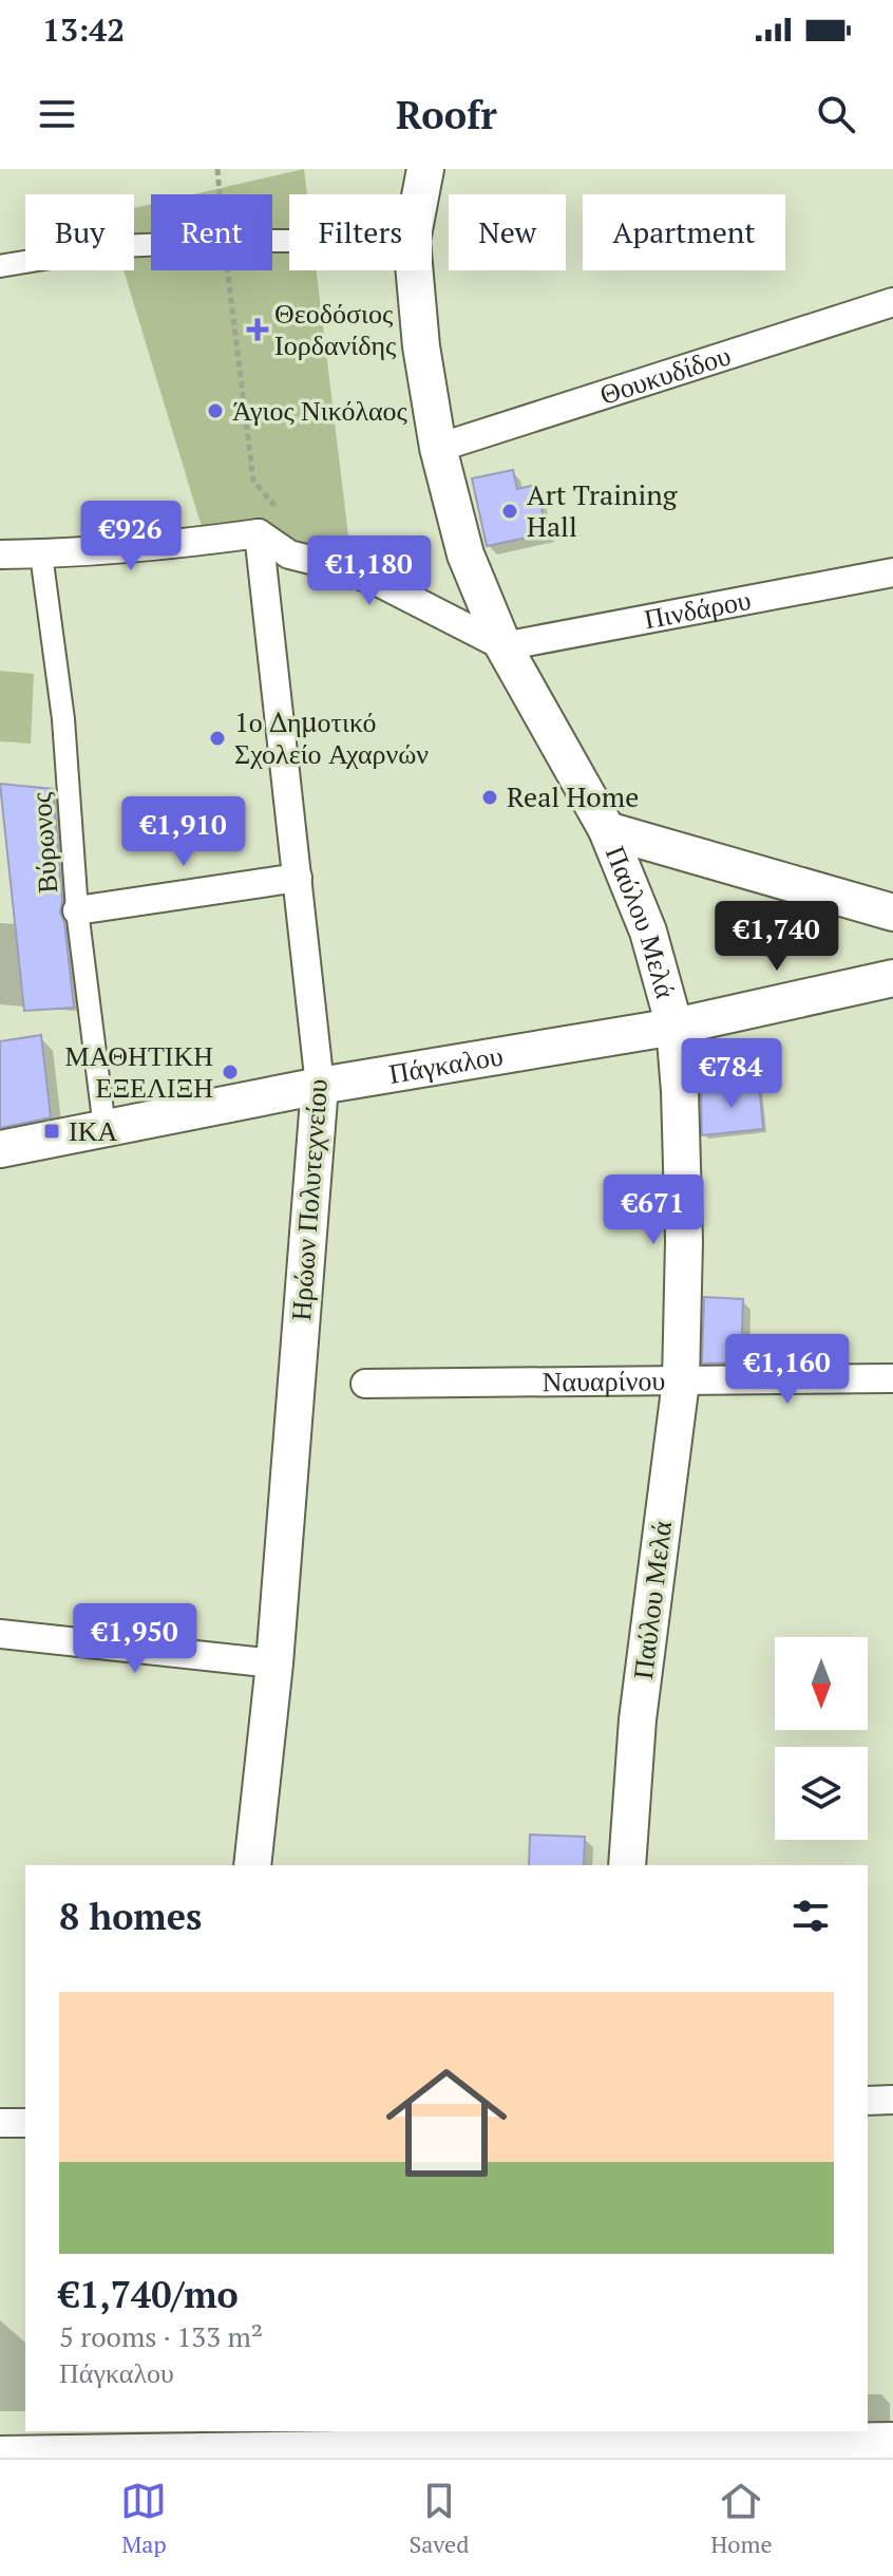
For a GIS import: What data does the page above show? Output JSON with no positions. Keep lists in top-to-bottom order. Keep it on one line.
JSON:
{"streets":{"street":["Θουκυδίδου","Πινδάρου","Βύρωνος","Παύλου Μελά","Πάγκαλου","Ηρώων Πολυτεχνείου","Ναυαρίνου"]},"crossings":[["Θουκυδίδου","Παύλου Μελά"],["Πινδάρου","Παύλου Μελά"],["Βύρωνος","Πάγκαλου"],["Παύλου Μελά","Πάγκαλου"],["Παύλου Μελά","Ναυαρίνου"],["Πάγκαλου","Ηρώων Πολυτεχνείου"]],"places":{"health":["Θεοδόσιος Ιορδανίδης"],"other":["Άγιος Νικόλαος","Art Training Hall","1ο Δημοτικό Σχολείο Αχαρνών","Real Home","ΜΑΘΗΤΙΚΗ ΕΞΕΛΙΞΗ"],"transit":["ΙΚΑ"]},"north":"bottom","page":{"status":"13:42","header":"Roofr","chip":["Buy","Rent","Filters","New","Apartment"],"price":["€926","€1,180","€1,910","€1,740","€784","€671","€1,160","€1,950"],"heading":"8 homes","list":[{"name":"€1,740/mo","note":"5 rooms · 133 m² · Πάγκαλου"}],"tabs":["Map","Saved","Home"]}}
